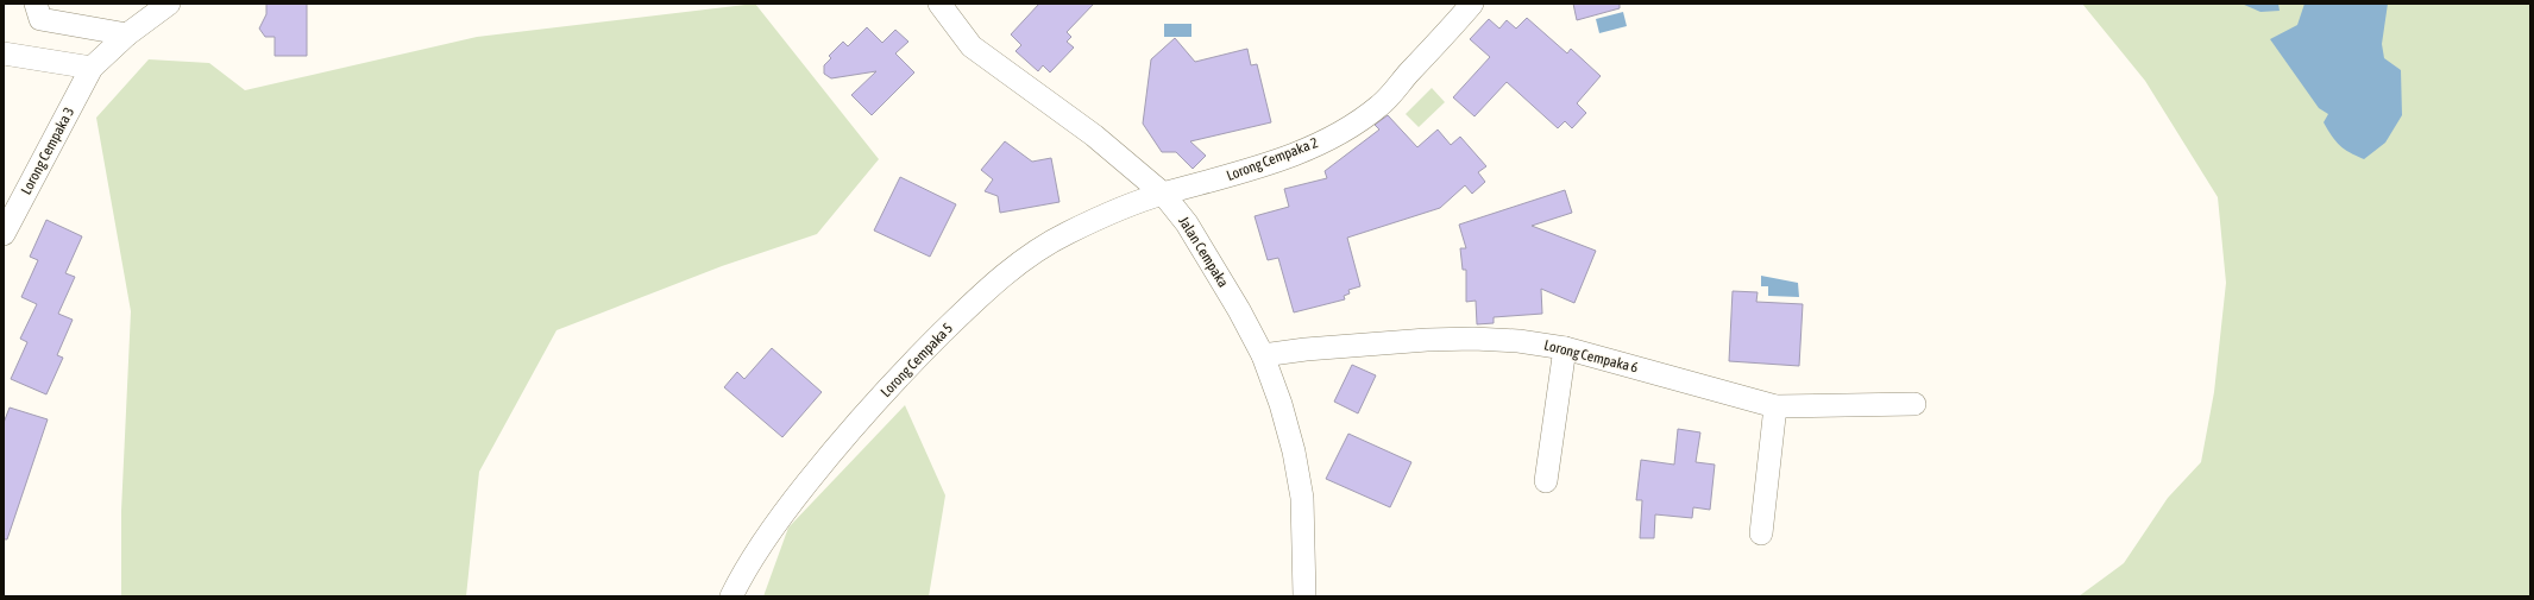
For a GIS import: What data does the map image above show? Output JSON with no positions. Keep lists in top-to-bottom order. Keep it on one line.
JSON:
{"streets":{"street":["Lorong Cempaka 3","Lorong Cempaka 2","Jalan Cempaka","Lorong Cempaka 6","Lorong Cempaka 5"]},"crossings":[["Lorong Cempaka 2","Jalan Cempaka"],["Lorong Cempaka 2","Lorong Cempaka 5"],["Jalan Cempaka","Lorong Cempaka 6"],["Jalan Cempaka","Lorong Cempaka 5"]]}
